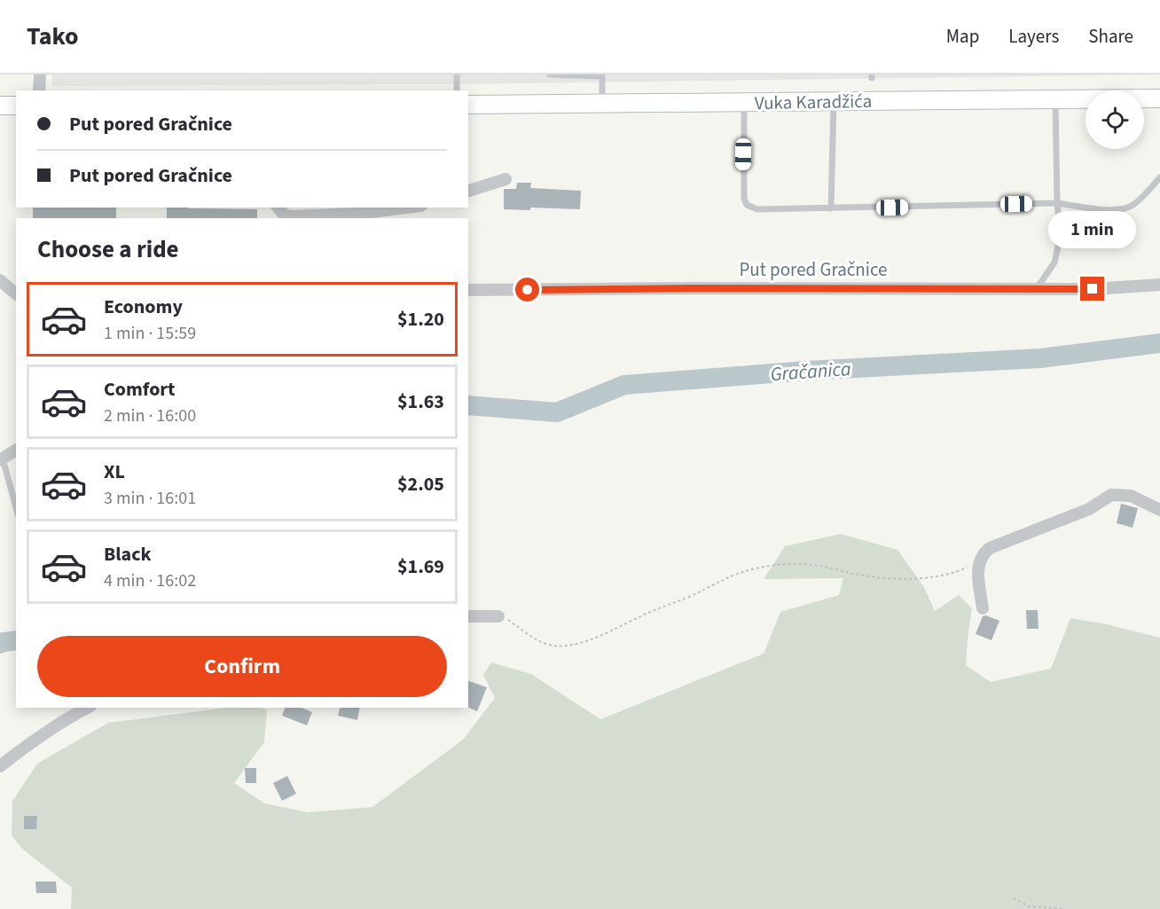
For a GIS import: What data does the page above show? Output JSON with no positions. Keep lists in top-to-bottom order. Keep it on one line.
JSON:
{"streets":{"street":["Vuka Karadžića","Put pored Gračnice"]},"water":["Gračanica"],"page":{"header":"Tako","nav":["Map","Layers","Share"],"banner":["Put pored Gračnice","Put pored Gračnice"],"bubble":"1 min","heading":"Choose a ride","list":[{"name":"Economy","note":"1 min · 15:59","value":"$1.20"},{"name":"Comfort","note":"2 min · 16:00","value":"$1.63"},{"name":"XL","note":"3 min · 16:01","value":"$2.05"},{"name":"Black","note":"4 min · 16:02","value":"$1.69"}],"buttons":"Confirm"}}
